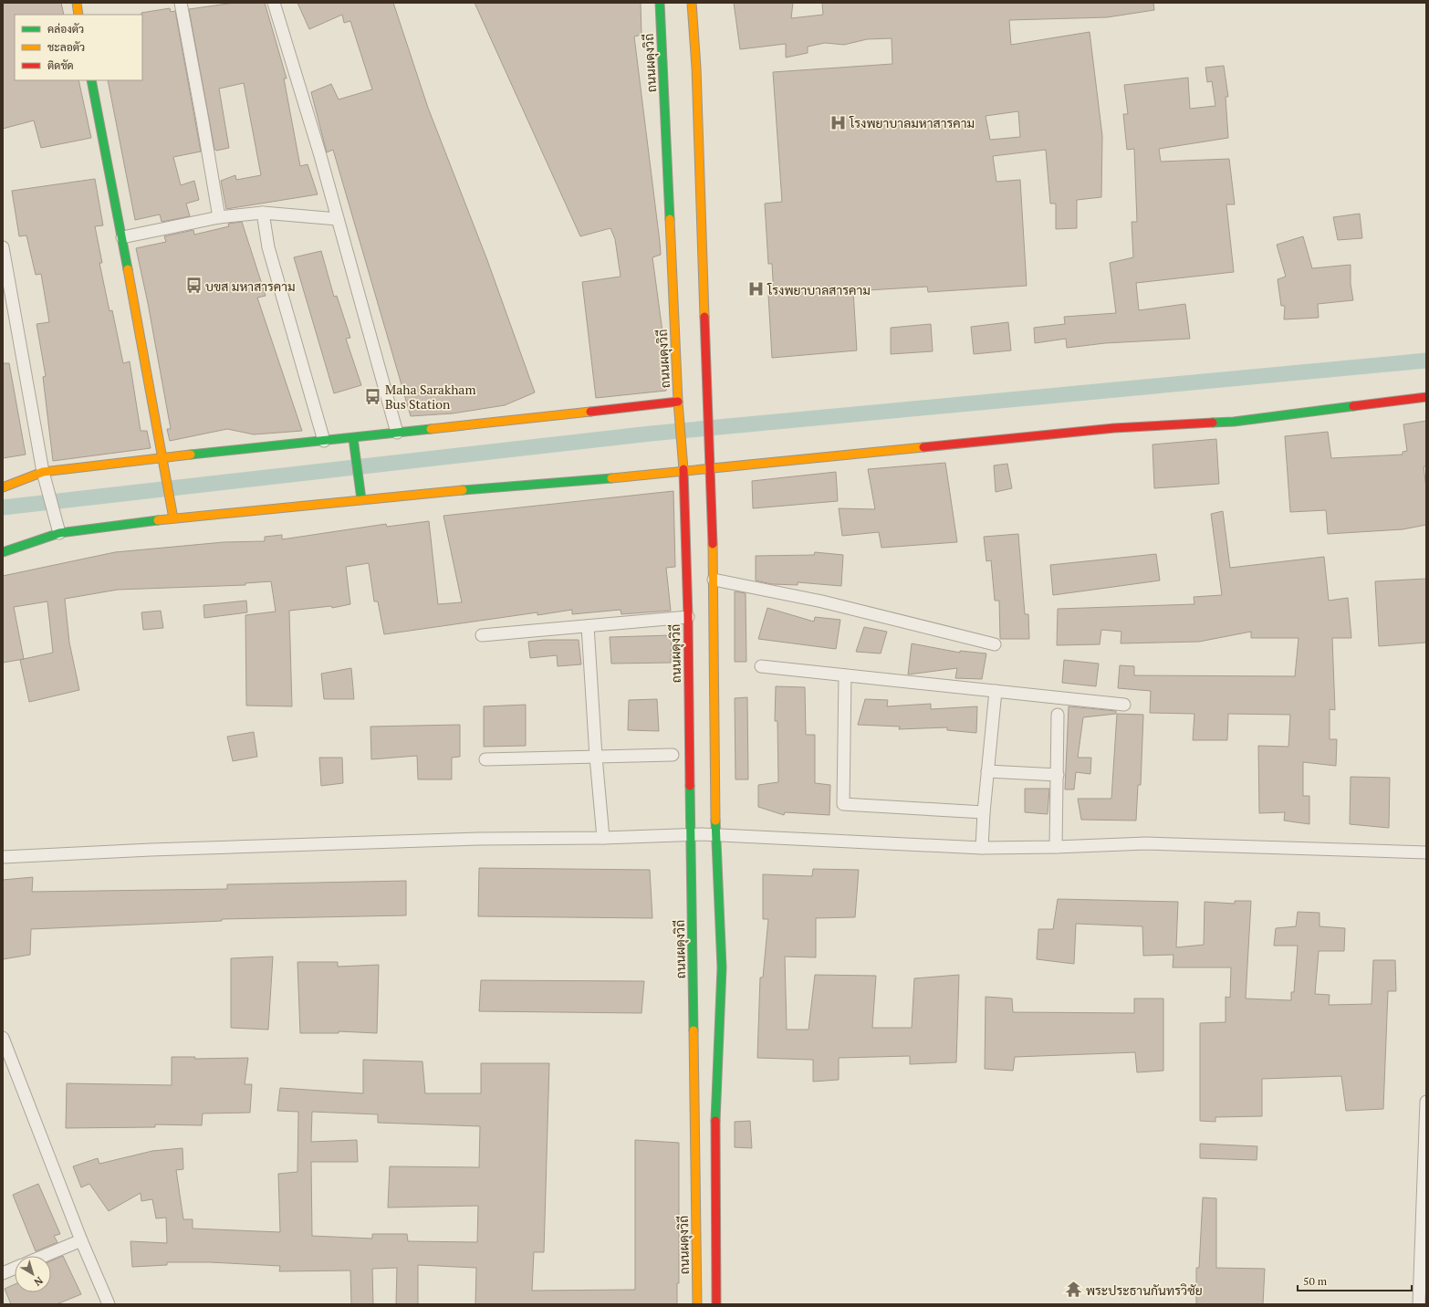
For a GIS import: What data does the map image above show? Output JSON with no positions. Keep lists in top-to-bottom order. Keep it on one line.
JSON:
{"streets":{"street":["ถนนผดุงวิถี"]},"places":{"hospital":["โรงพยาบาลมหาสารคาม","โรงพยาบาลสารคาม"],"bus stop":["บขส มหาสารคาม","Maha Sarakham Bus Station"],"temple":["พระประธานกันทรวิชัย"]},"legend":["คล่องตัว","ชะลอตัว","ติดขัด"],"scale_bar":"50 m","north":"bottom right"}
